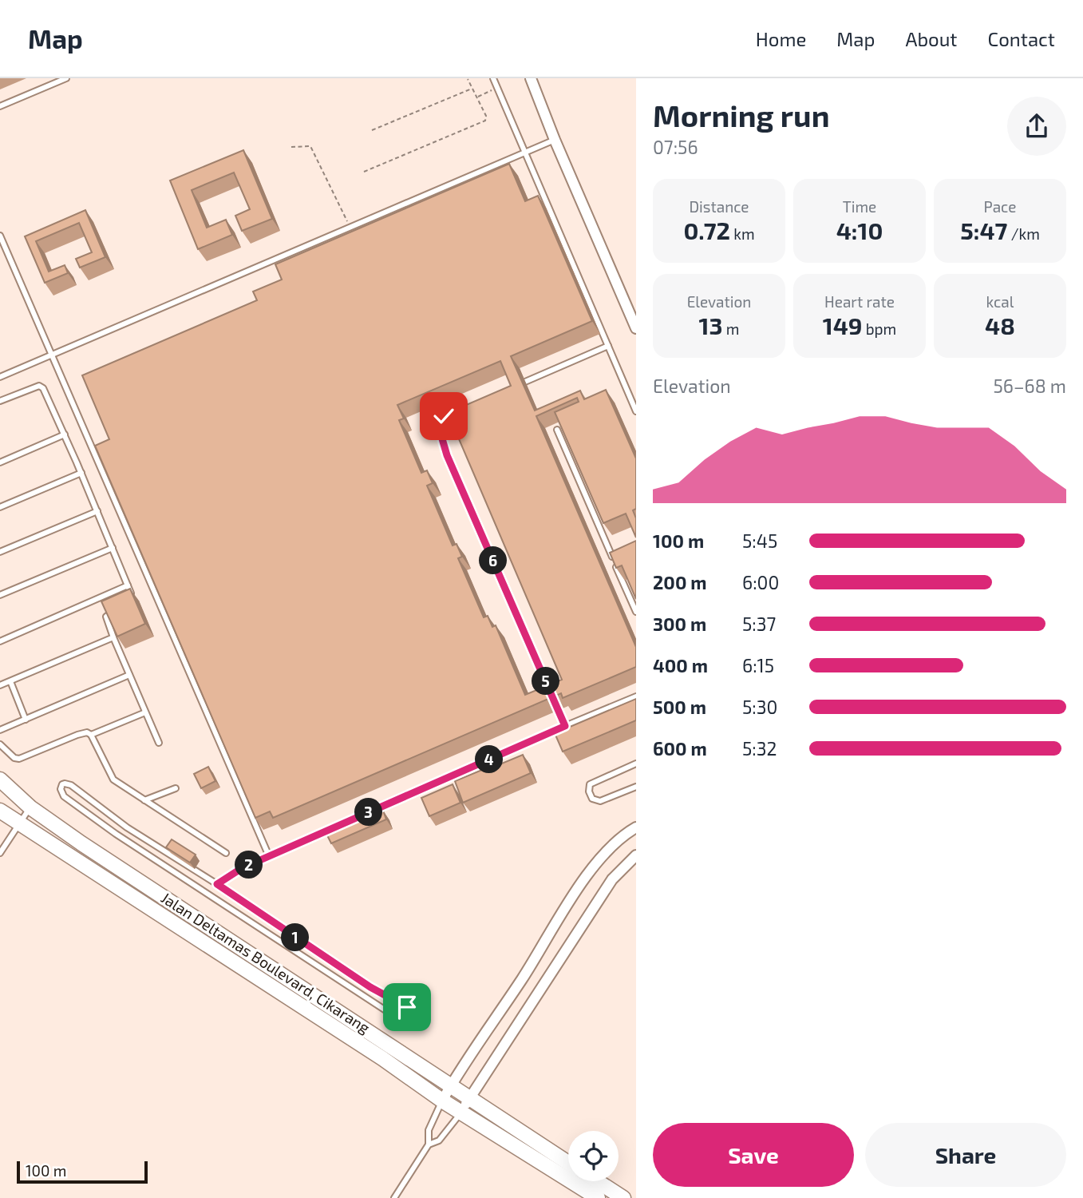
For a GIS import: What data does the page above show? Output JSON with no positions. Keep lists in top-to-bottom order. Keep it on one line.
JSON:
{"streets":{"street":["Jalan Deltamas Boulevard, Cikarang"]},"scale_bar":"100 m","page":{"header":"Map","nav":["Home","Map","About","Contact"],"heading":["Morning run","07:56"],"stats":[["Distance","0.72 km"],["Time","4:10"],["Pace","5:47 /km"],["Elevation","13 m"],["Heart rate","149 bpm"],["kcal","48"]],"chart":["Elevation","56–68 m"],"list":[{"name":"100 m","note":"5:45"},{"name":"200 m","note":"6:00"},{"name":"300 m","note":"5:37"},{"name":"400 m","note":"6:15"},{"name":"500 m","note":"5:30"},{"name":"600 m","note":"5:32"}],"pins":["6","5","4","3","2","1"],"buttons":["Save","Share"],"scale":"100 m"}}
